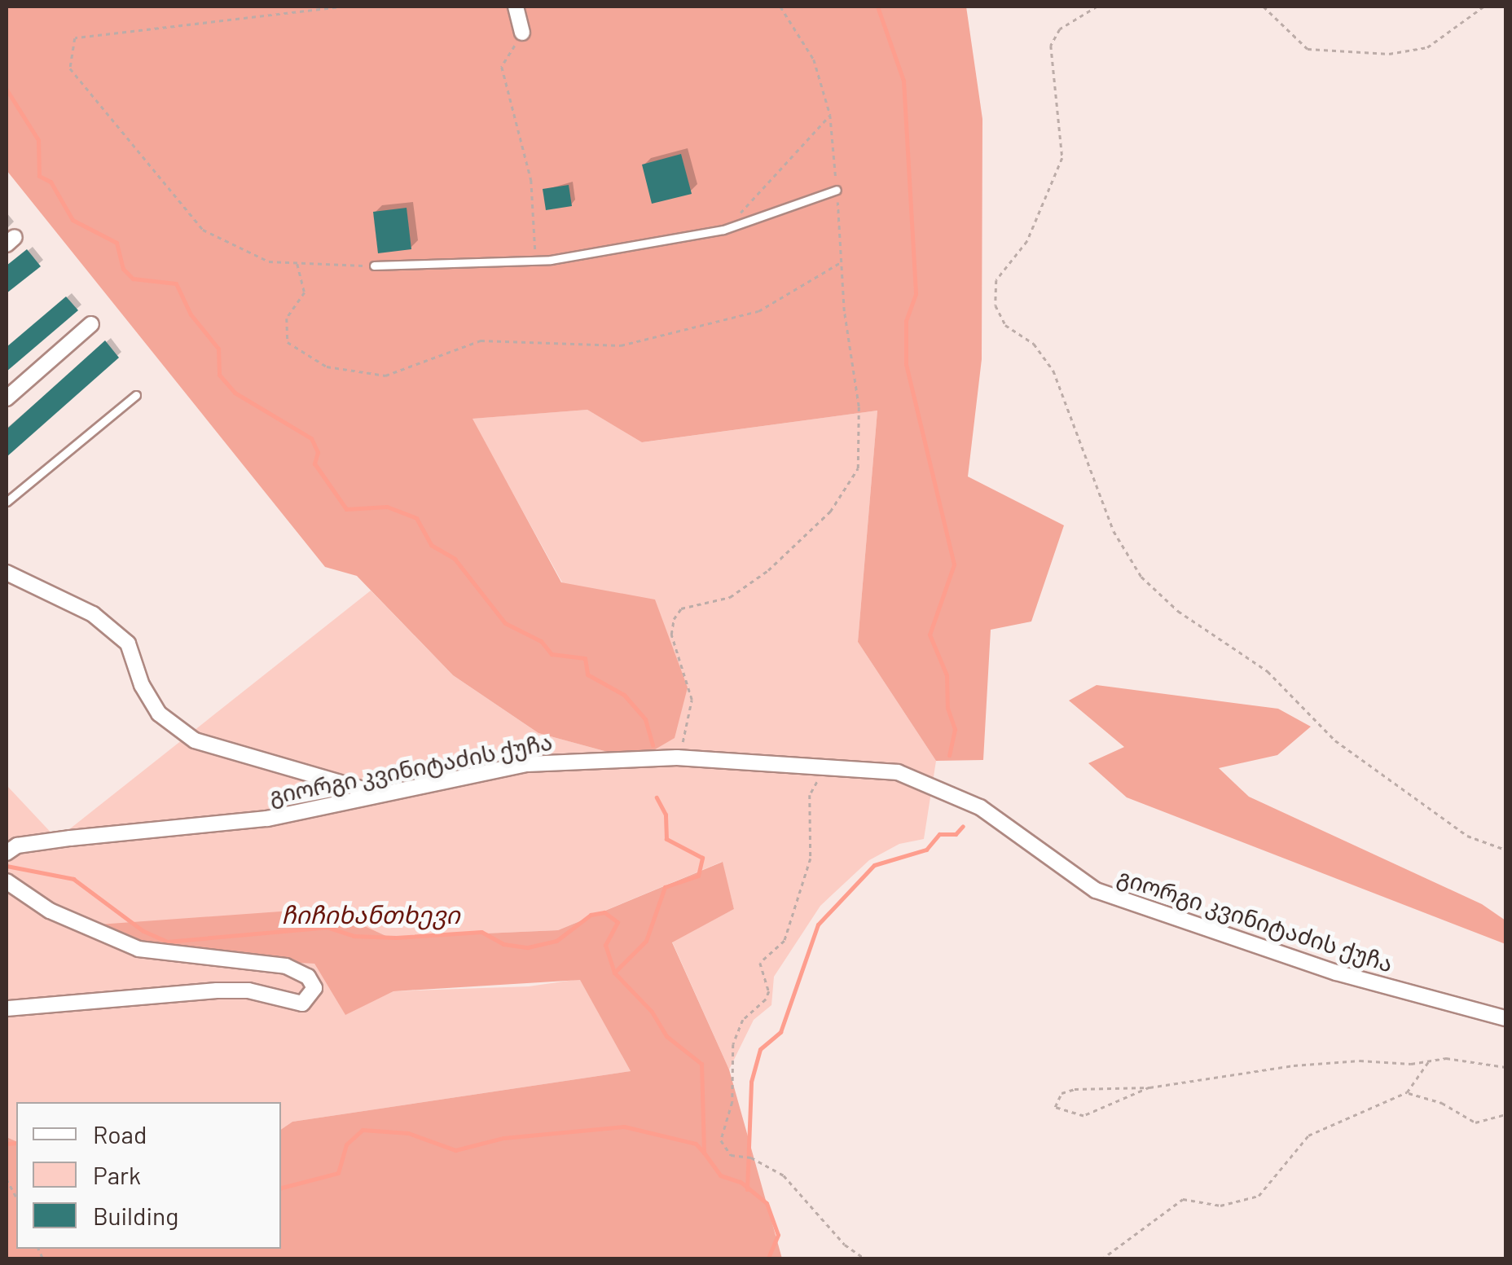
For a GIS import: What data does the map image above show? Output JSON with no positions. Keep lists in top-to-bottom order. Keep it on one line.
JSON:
{"streets":{"street":["გიორგი კვინიტაძის ქუჩა"]},"water":["ჩიჩიხანთხევი"],"legend":["Road","Park","Building"]}
